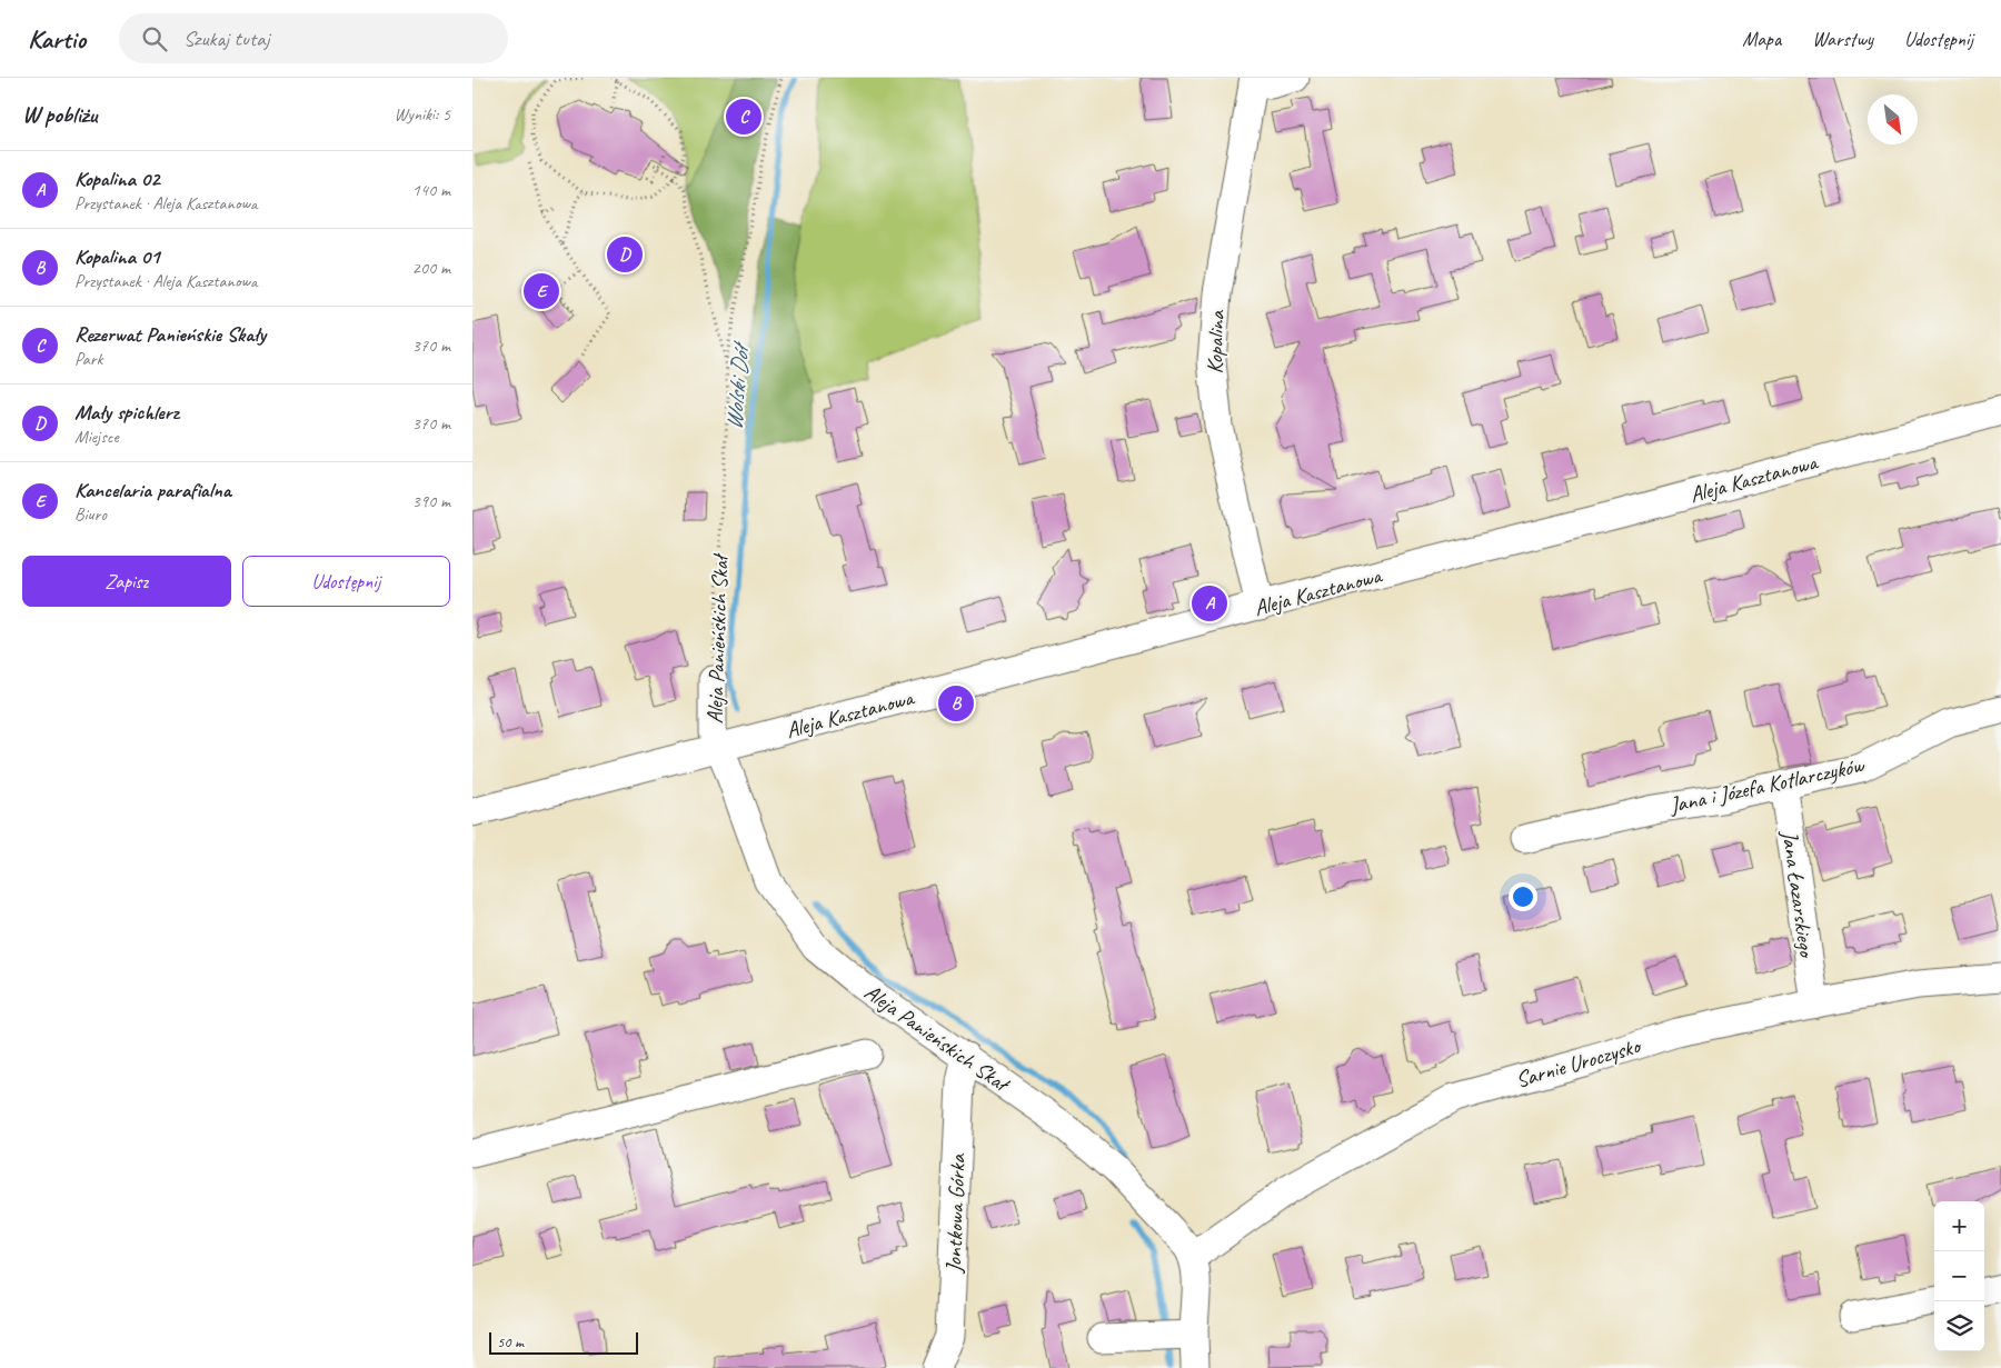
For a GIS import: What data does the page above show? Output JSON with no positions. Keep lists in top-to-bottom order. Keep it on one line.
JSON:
{"streets":{"street":["Kopalina","Aleja Kasztanowa","Aleja Panieńskich Skał","Jana i Józefa Kotlarczyków","Jana Łazarskiego","Sarnie Uroczysko","Jontkowa Górka"]},"crossings":[["Kopalina","Aleja Kasztanowa"],["Aleja Kasztanowa","Aleja Panieńskich Skał"],["Aleja Panieńskich Skał","Sarnie Uroczysko"],["Aleja Panieńskich Skał","Jontkowa Górka"],["Jana i Józefa Kotlarczyków","Jana Łazarskiego"],["Jana Łazarskiego","Sarnie Uroczysko"]],"water":["Wolski Dół"],"scale_bar":"50 m","north":"bottom right","page":{"header":"Kartio","search":"Szukaj tutaj","nav":["Mapa","Warstwy","Udostępnij"],"heading":["W pobliżu","Wyniki: 5"],"pins":["C","D","E","A","B"],"list":[{"mark":"A","name":"Kopalina 02","note":"Przystanek · Aleja Kasztanowa","value":"140 m"},{"mark":"B","name":"Kopalina 01","note":"Przystanek · Aleja Kasztanowa","value":"200 m"},{"mark":"C","name":"Rezerwat Panieńskie Skały","note":"Park","value":"370 m"},{"mark":"D","name":"Mały spichlerz","note":"Miejsce","value":"370 m"},{"mark":"E","name":"Kancelaria parafialna","note":"Biuro","value":"390 m"}],"buttons":["Zapisz","Udostępnij"],"map_buttons":["+","−"],"scale":"50 m"}}
